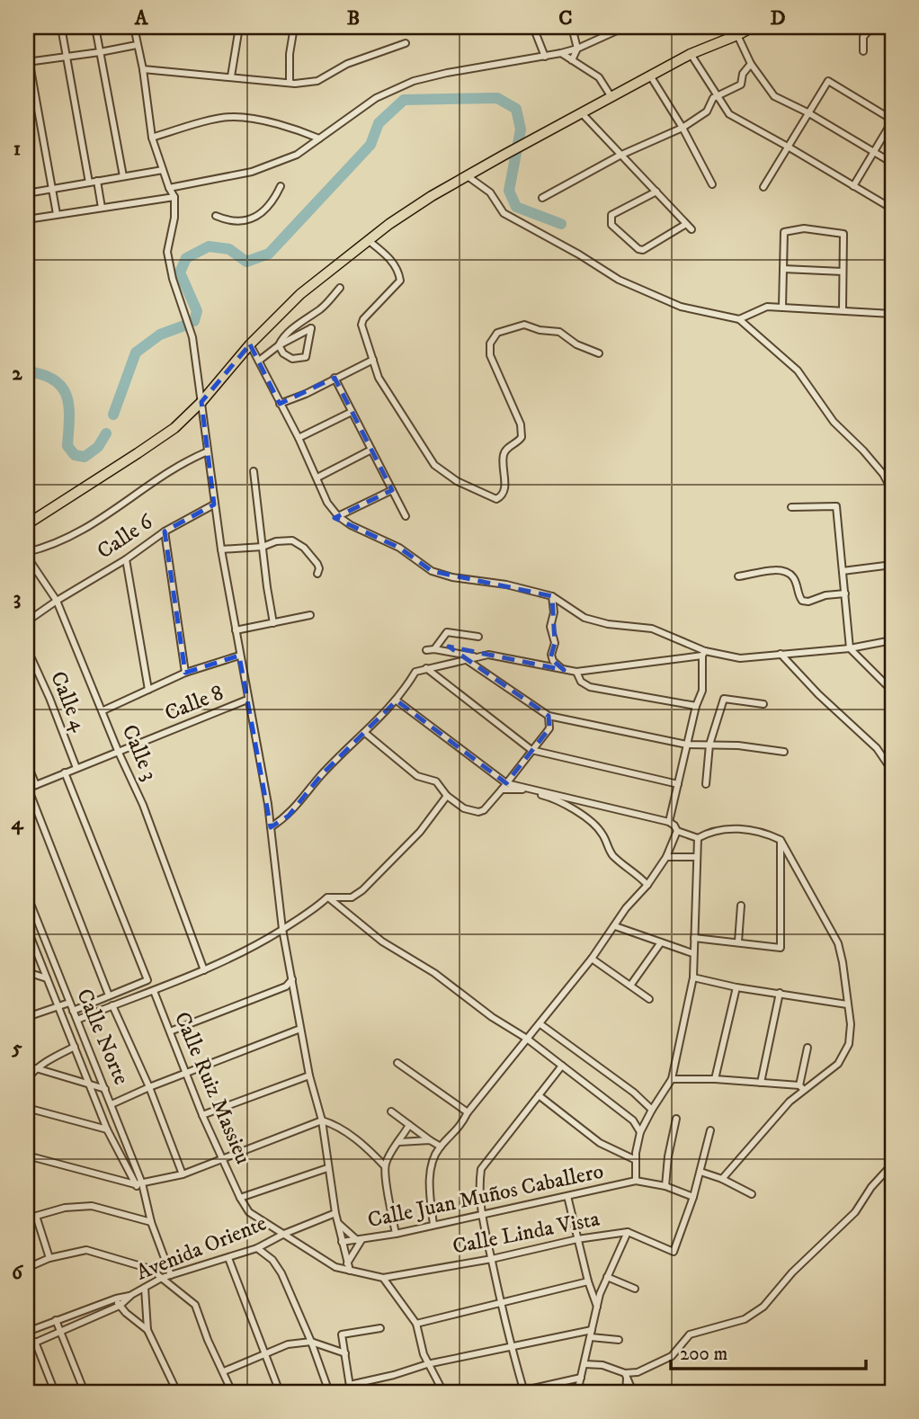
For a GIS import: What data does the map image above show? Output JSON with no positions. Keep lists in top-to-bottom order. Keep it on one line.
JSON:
{"streets":{"street":["Calle 6","Calle 4","Calle 8","Calle 3","Calle Norte","Calle Ruiz Massieu","Calle Juan Muños Caballero","Calle Linda Vista","Avenida Oriente"]},"crossings":[["Calle 6","Calle 3"],["Calle 4","Calle 8"],["Calle 8","Calle 3"],["Calle Norte","Avenida Oriente"]],"scale_bar":"200 m","grid":{"columns":["A","B","C","D"],"rows":["1","2","3","4","5","6"]}}
